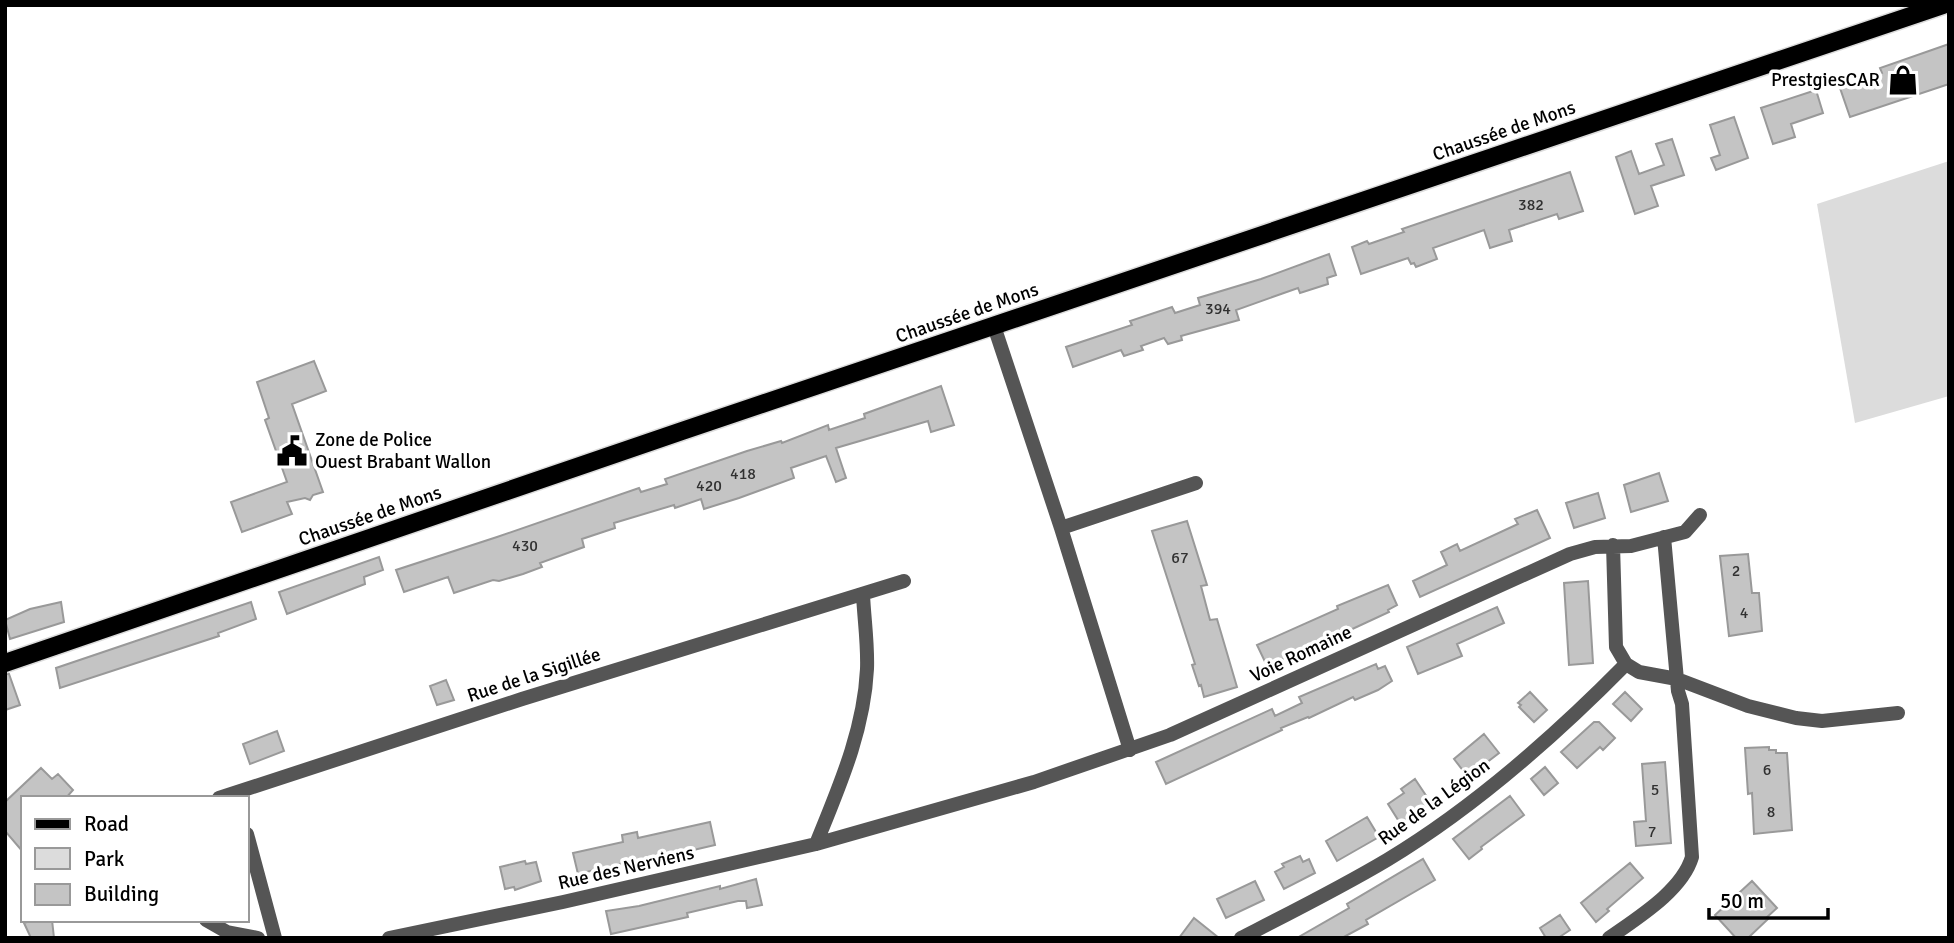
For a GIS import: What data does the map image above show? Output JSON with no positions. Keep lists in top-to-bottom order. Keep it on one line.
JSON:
{"streets":{"main road":["Chaussée de Mons"],"street":["Voie Romaine","Rue de la Sigillée","Rue de la Légion","Rue des Nerviens"]},"crossings":[["Voie Romaine","Rue des Nerviens"]],"places":{"shop":["PrestgiesCAR"],"public building":["Zone de Police Ouest Brabant Wallon"]},"house_numbers":["382","394","418","420","430","67","2","4","6","5","8","7"],"legend":["Road","Park","Building"],"scale_bar":"50 m"}
